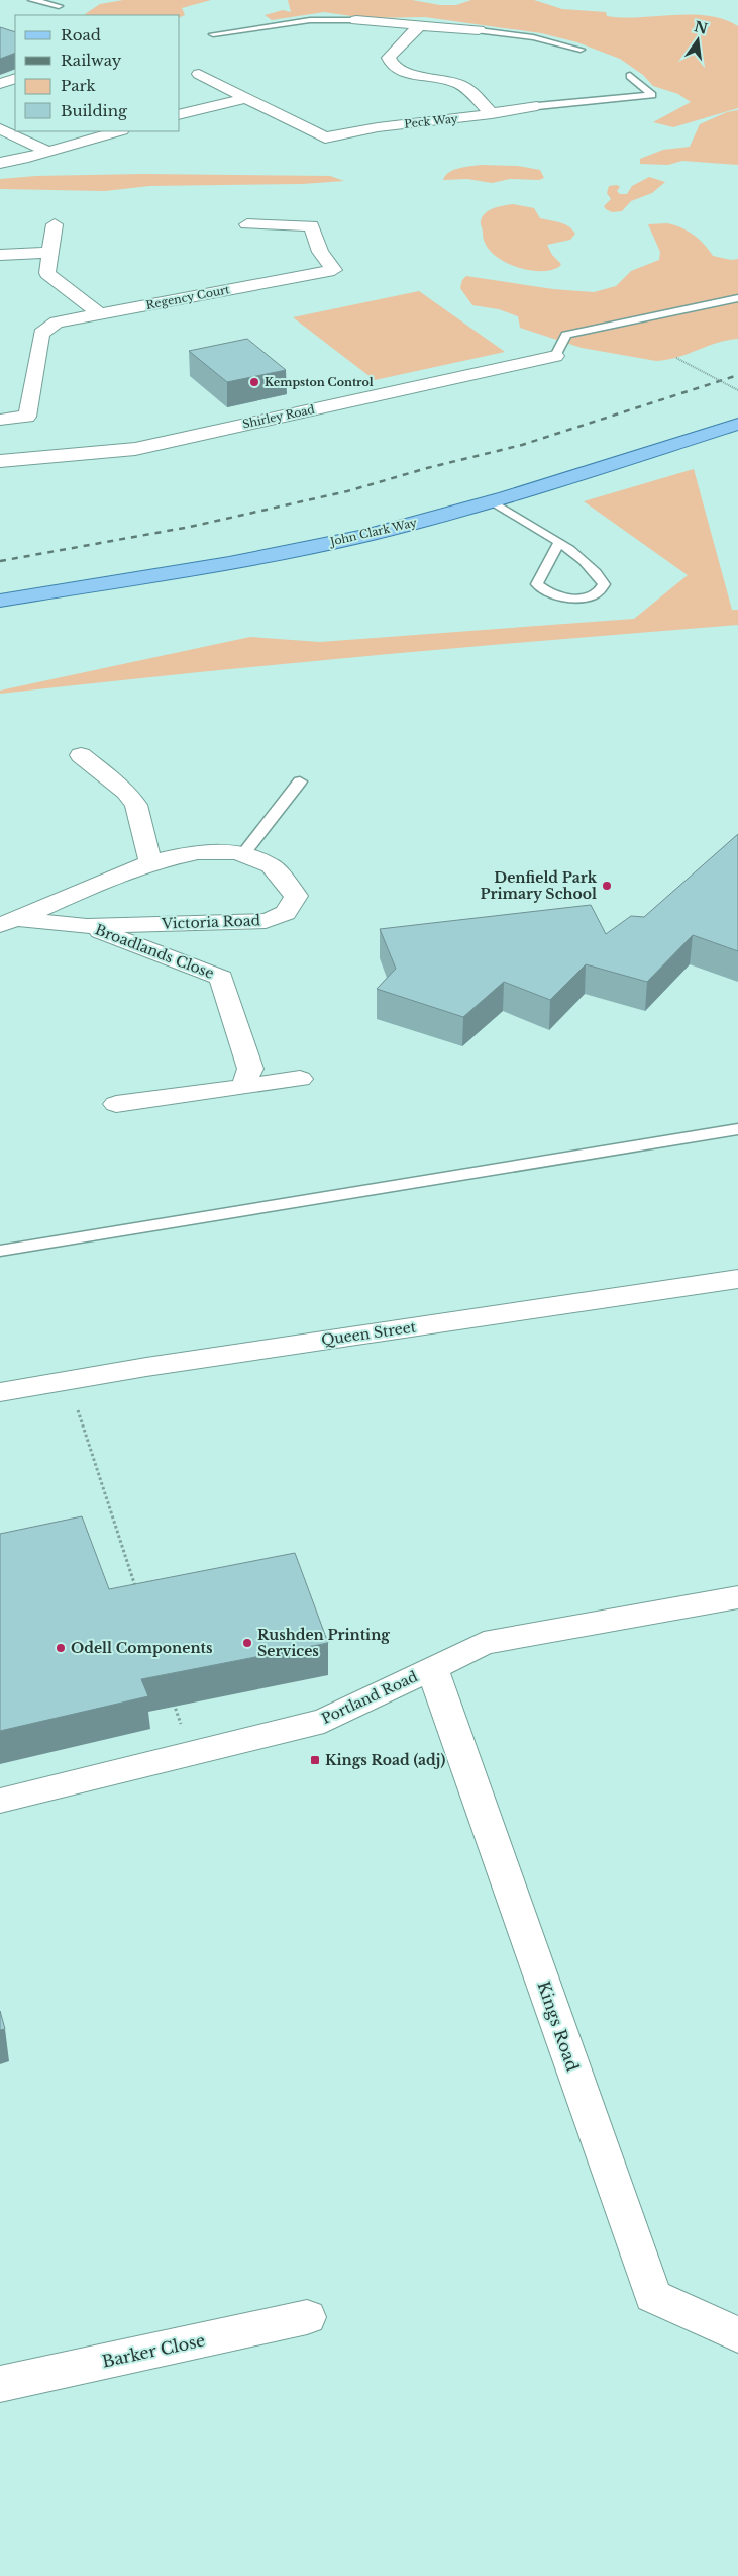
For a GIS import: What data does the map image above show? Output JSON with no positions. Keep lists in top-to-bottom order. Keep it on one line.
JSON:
{"streets":{"main road":["John Clark Way"],"street":["Peck Way","Regency Court","Shirley Road","Victoria Road","Broadlands Close","Queen Street","Portland Road","Kings Road","Barker Close"]},"crossings":[["Victoria Road","Broadlands Close"],["Portland Road","Kings Road"]],"places":{"other":["Kempston Control","Denfield Park Primary School","Rushden Printing Services","Odell Components"],"transit":["Kings Road (adj)"]},"legend":["Road","Railway","Park","Building"],"north":"top"}
